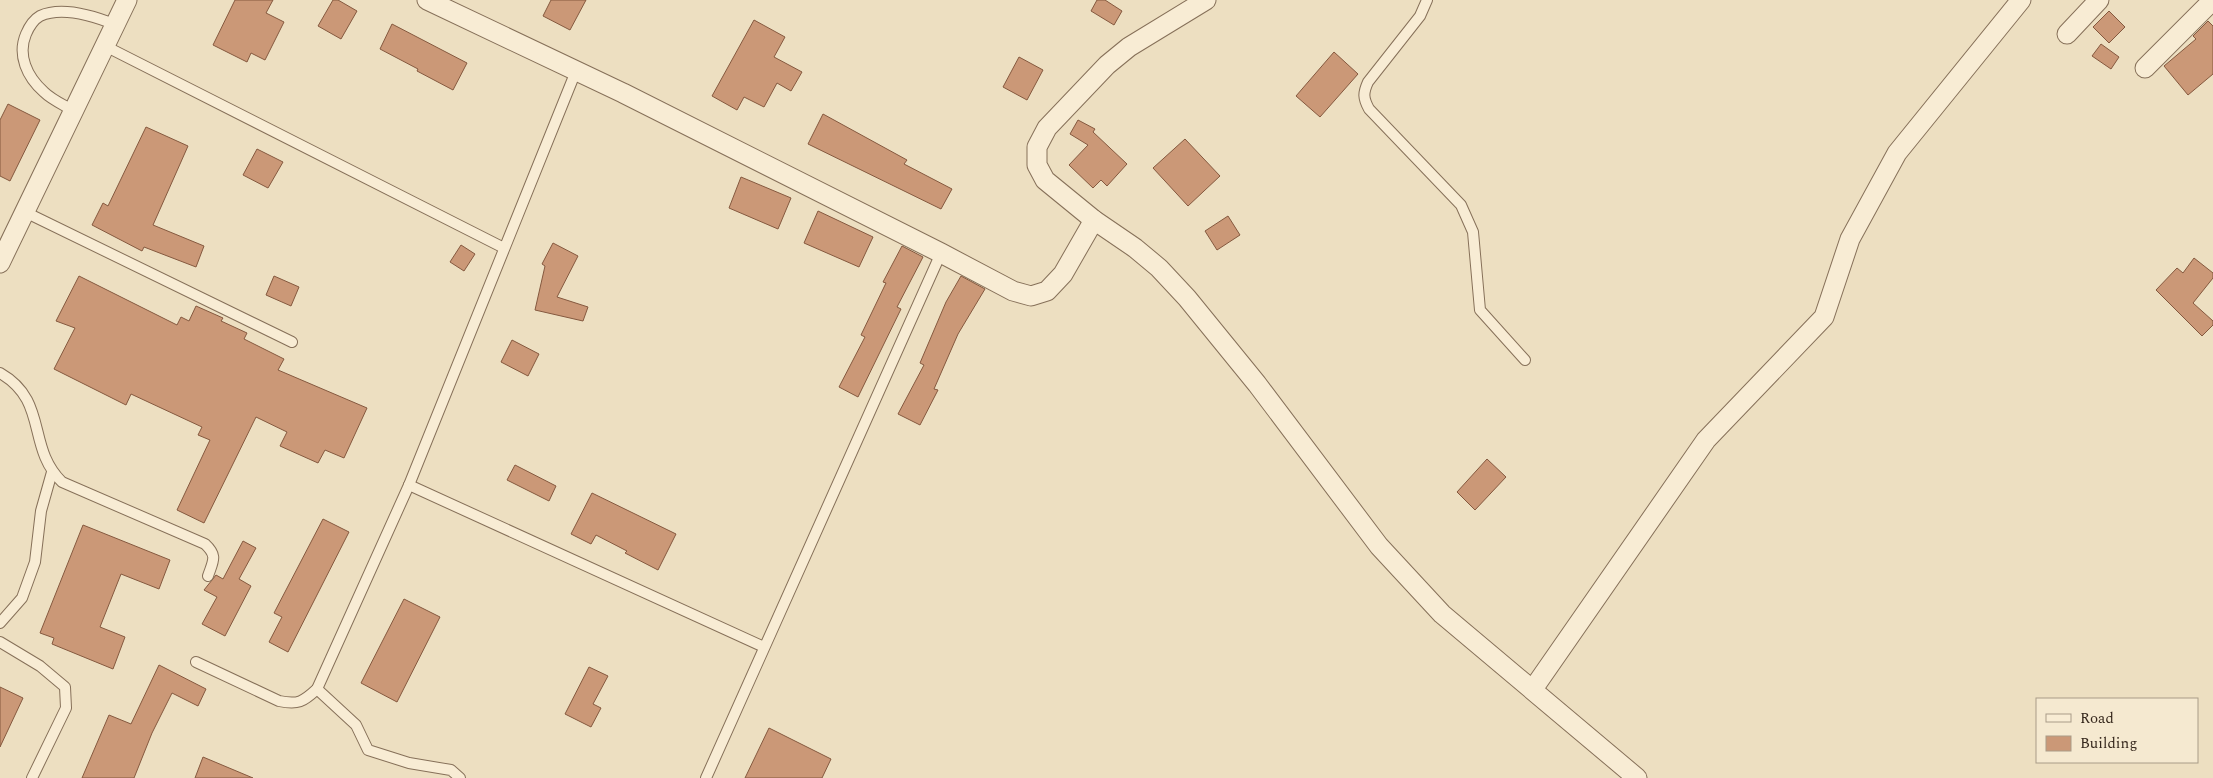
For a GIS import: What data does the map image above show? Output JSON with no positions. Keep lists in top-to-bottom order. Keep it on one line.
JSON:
{"legend":["Road","Building"]}
